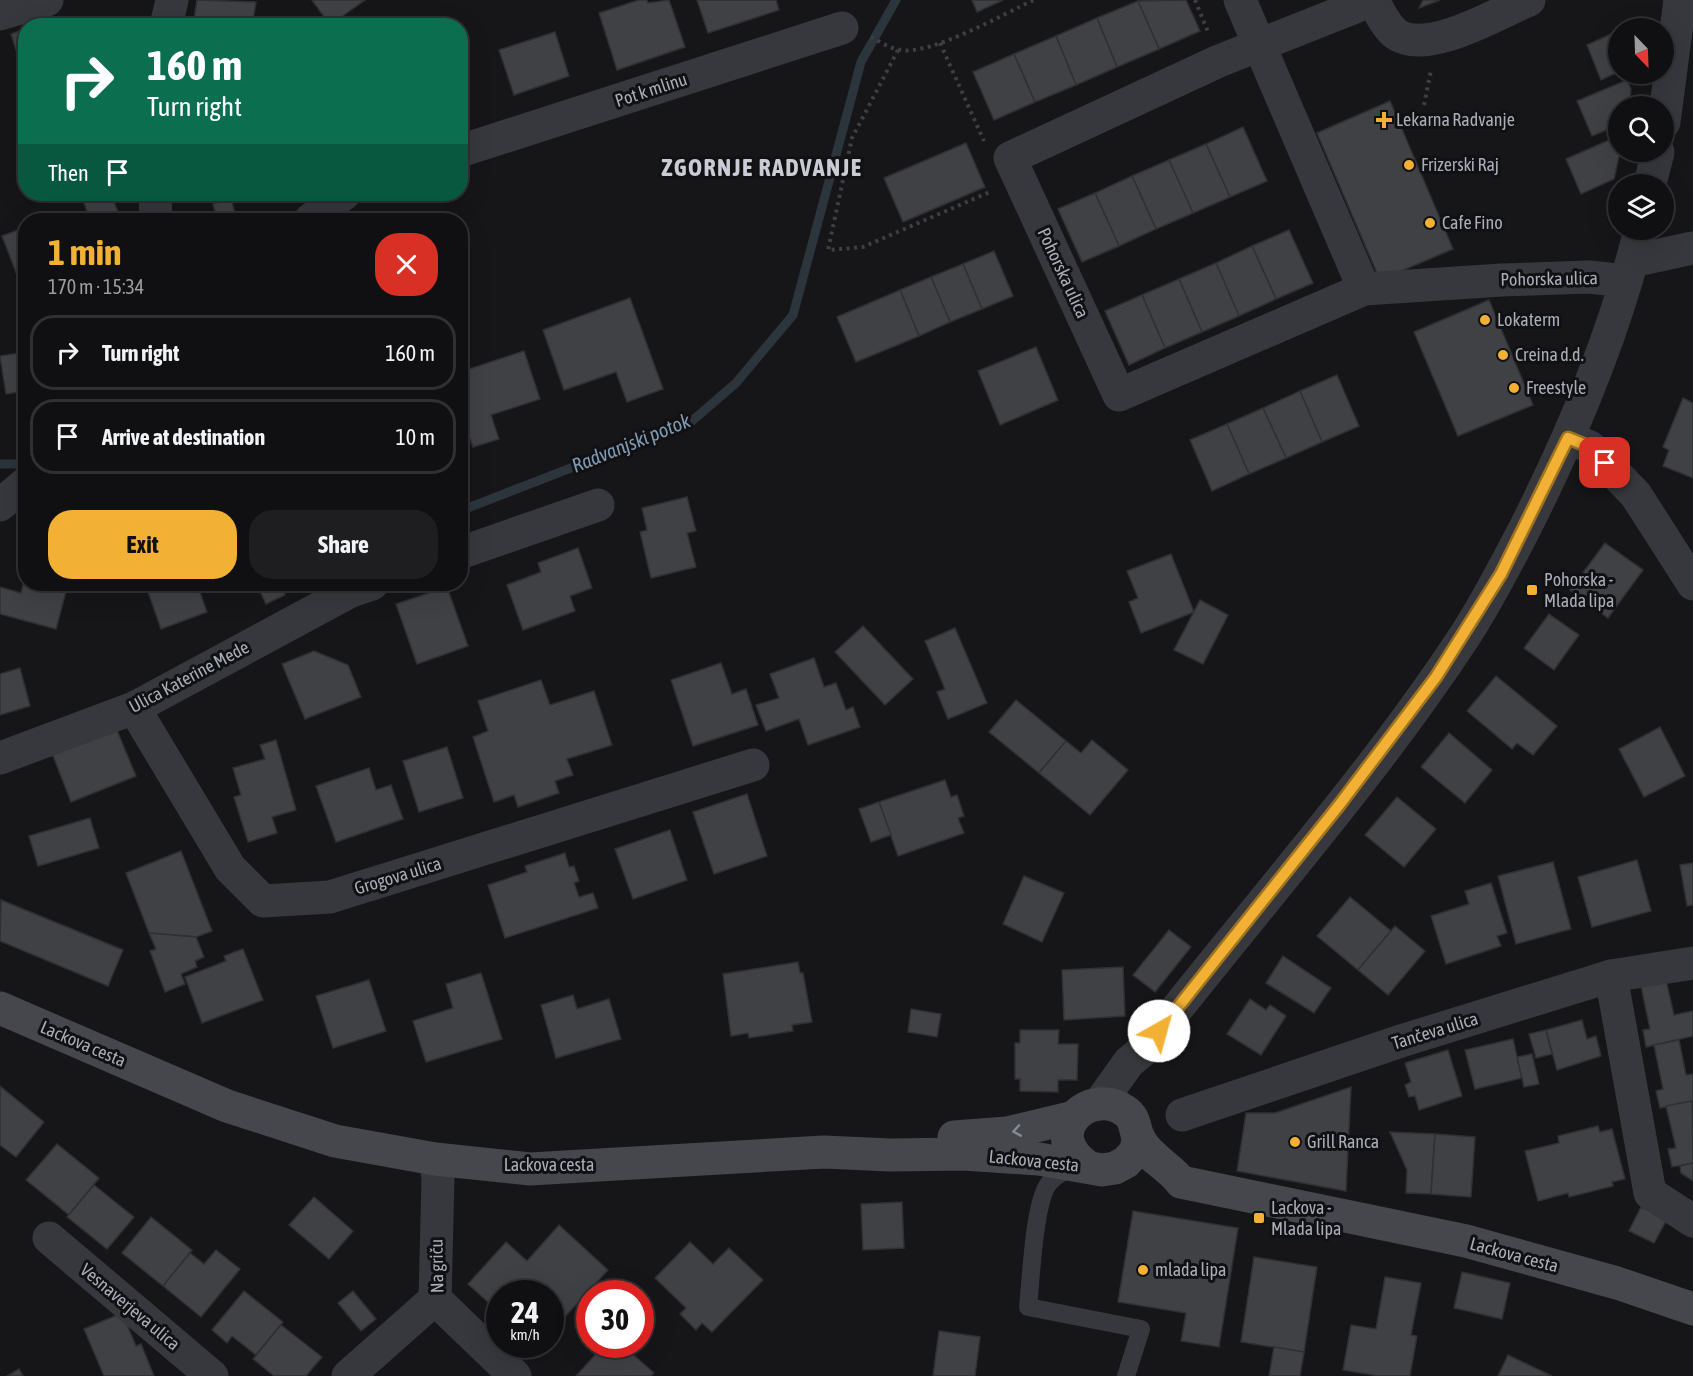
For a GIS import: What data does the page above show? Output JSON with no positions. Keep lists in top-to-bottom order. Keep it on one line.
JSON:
{"streets":{"street":["Pot k mlinu","Pohorska ulica","Ulica Katerine Mede","Grogova ulica","Tančeva ulica","Lackova cesta","Na griču","Vesnaverjeva ulica"]},"crossings":[["Pohorska ulica","Lackova cesta"],["Ulica Katerine Mede","Grogova ulica"],["Lackova cesta","Na griču"]],"districts":["ZGORNJE RADVANJE"],"water":["Radvanjski potok"],"places":{"health":["Lekarna Radvanje"],"other":["Frizerski Raj","Cafe Fino","Lokaterm","Creina d.d.","Freestyle","Grill Ranca","mlada lipa"],"transit":["Pohorska - Mlada lipa","Lackova - Mlada lipa"]},"north":"bottom right","page":{"turn":["160 m","Turn right"],"then":"Then","heading":["1 min","170 m · 15:34"],"list":[{"name":"Turn right","value":"160 m"},{"name":"Arrive at destination","value":"10 m"}],"buttons":["Exit","Share"],"speed":"24 km/h","limit":"30"}}
